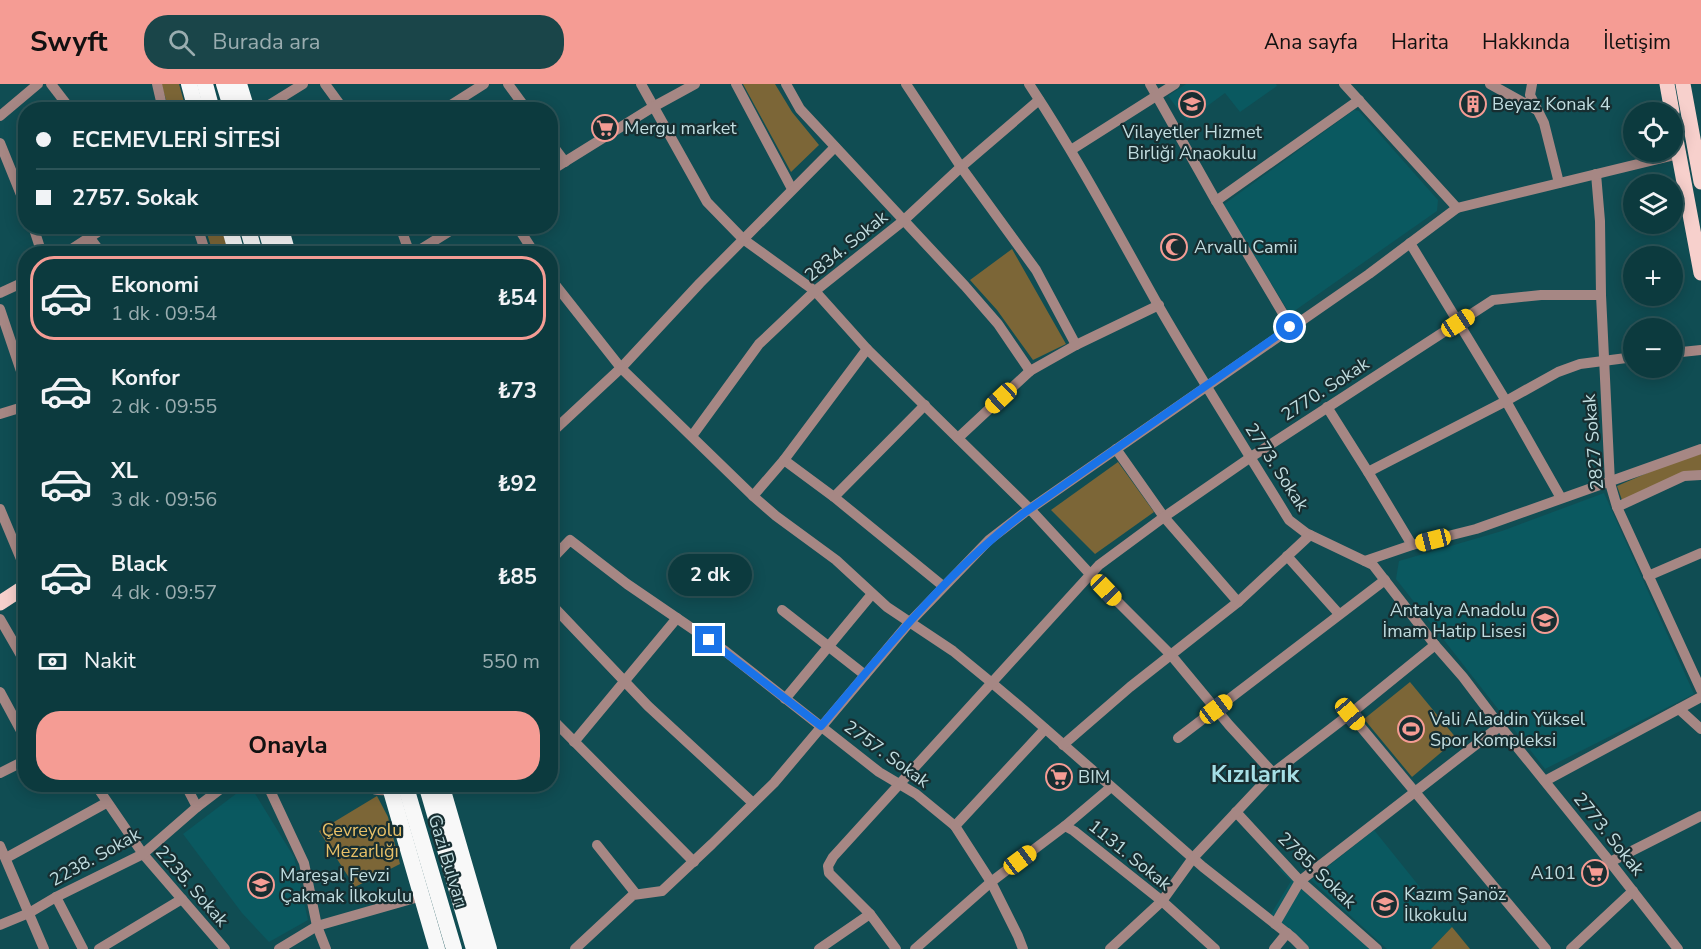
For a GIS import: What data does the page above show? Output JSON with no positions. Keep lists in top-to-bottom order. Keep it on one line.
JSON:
{"streets":{"highway":["Gazi Bulvarı"],"street":["2834. Sokak","2770. Sokak","2827 Sokak","2773. Sokak","2757. Sokak","1131. Sokak","2238. Sokak","2785. Sokak","2235. Sokak"]},"crossings":[["2834. Sokak","2773. Sokak"],["2770. Sokak","2827 Sokak"],["2770. Sokak","2773. Sokak"],["2770. Sokak","2757. Sokak"],["2757. Sokak","1131. Sokak"],["2238. Sokak","2235. Sokak"]],"districts":["Kızılarık"],"parks":["Çevreyolu Mezarlığı"],"places":{"school or university":["Vilayetler Hizmet Birliği Anaokulu","Antalya Anadolu İmam Hatip Lisesi","Mareşal Fevzi Çakmak İlkokulu","Kazım Şanöz İlkokulu"],"building":["Beyaz Konak 4"],"supermarket":["Mergu market","BIM","A101"],"mosque":["Arvallı Camii"],"sports":["Vali Aladdin Yüksel Spor Kompleksi"]},"page":{"header":"Swyft","search":"Burada ara","nav":["Ana sayfa","Harita","Hakkında","İletişim"],"map_buttons":["+","−"],"banner":["ECEMEVLERİ SİTESİ","2757. Sokak"],"list":[{"name":"Ekonomi","note":"1 dk · 09:54","value":"₺54"},{"name":"Konfor","note":"2 dk · 09:55","value":"₺73"},{"name":"XL","note":"3 dk · 09:56","value":"₺92"},{"name":"Black","note":"4 dk · 09:57","value":"₺85"}],"bubble":"2 dk","pay":["Nakit","550 m"],"buttons":"Onayla"}}
